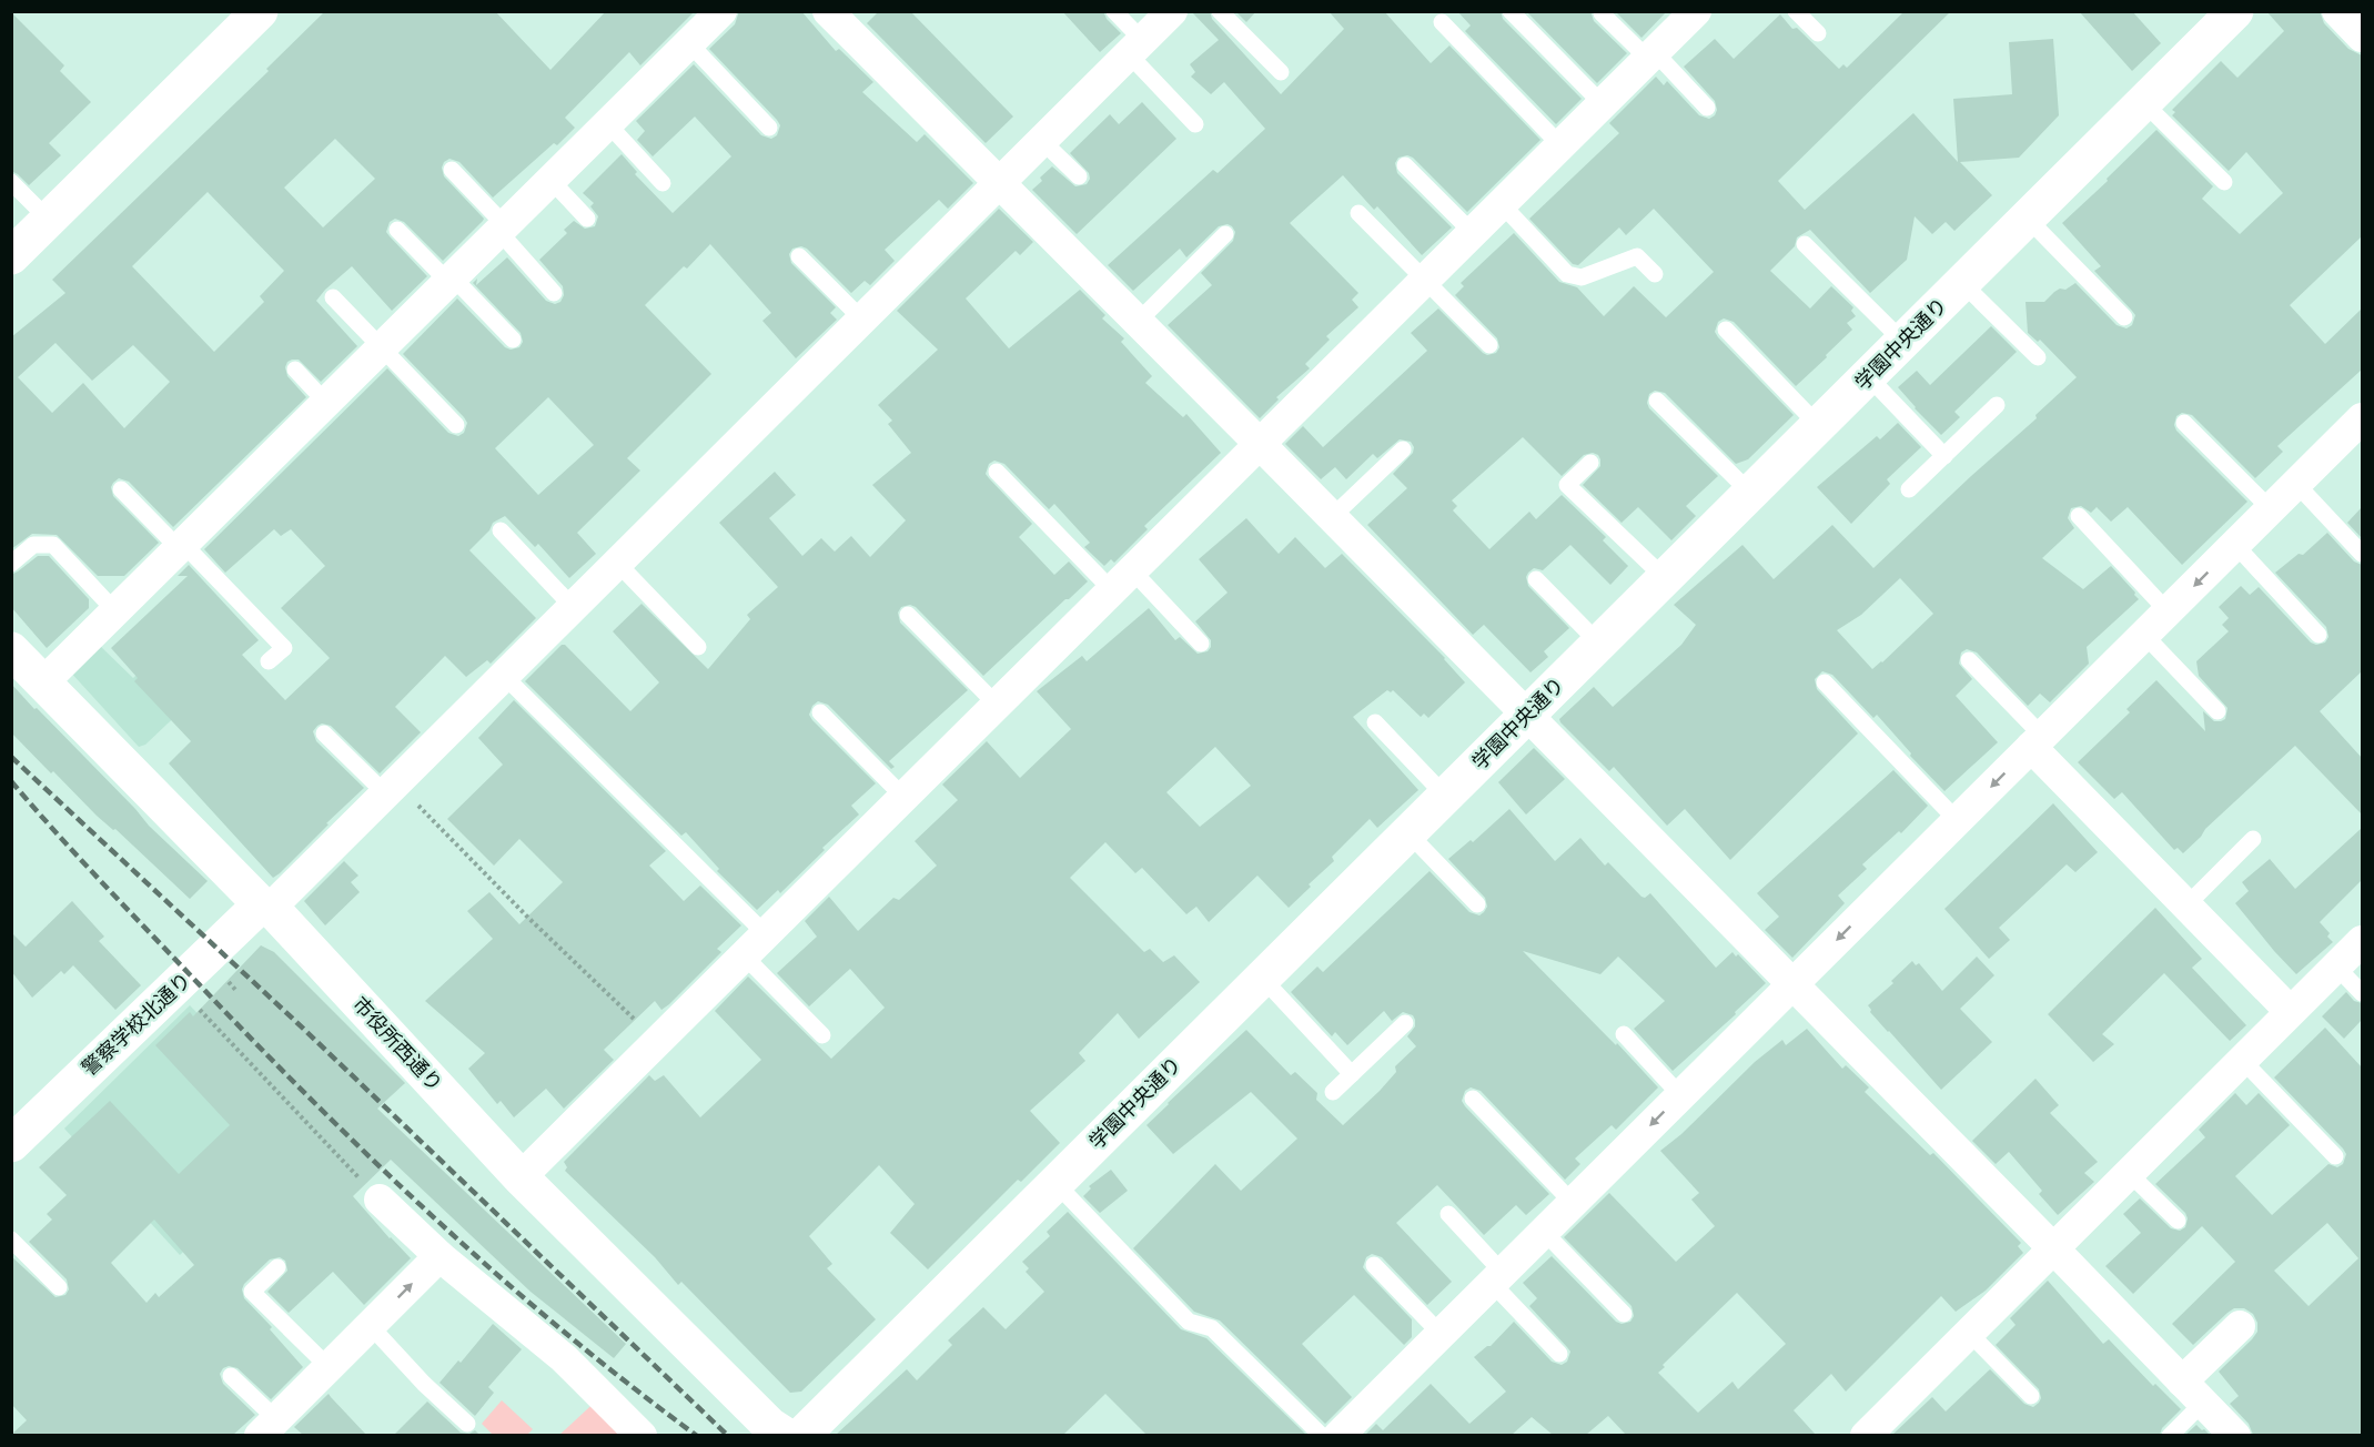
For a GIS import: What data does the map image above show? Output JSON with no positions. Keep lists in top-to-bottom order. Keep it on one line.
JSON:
{"streets":{"street":["学園中央通り","警察学校北通り","市役所西通り"]},"crossings":[["警察学校北通り","市役所西通り"]]}
